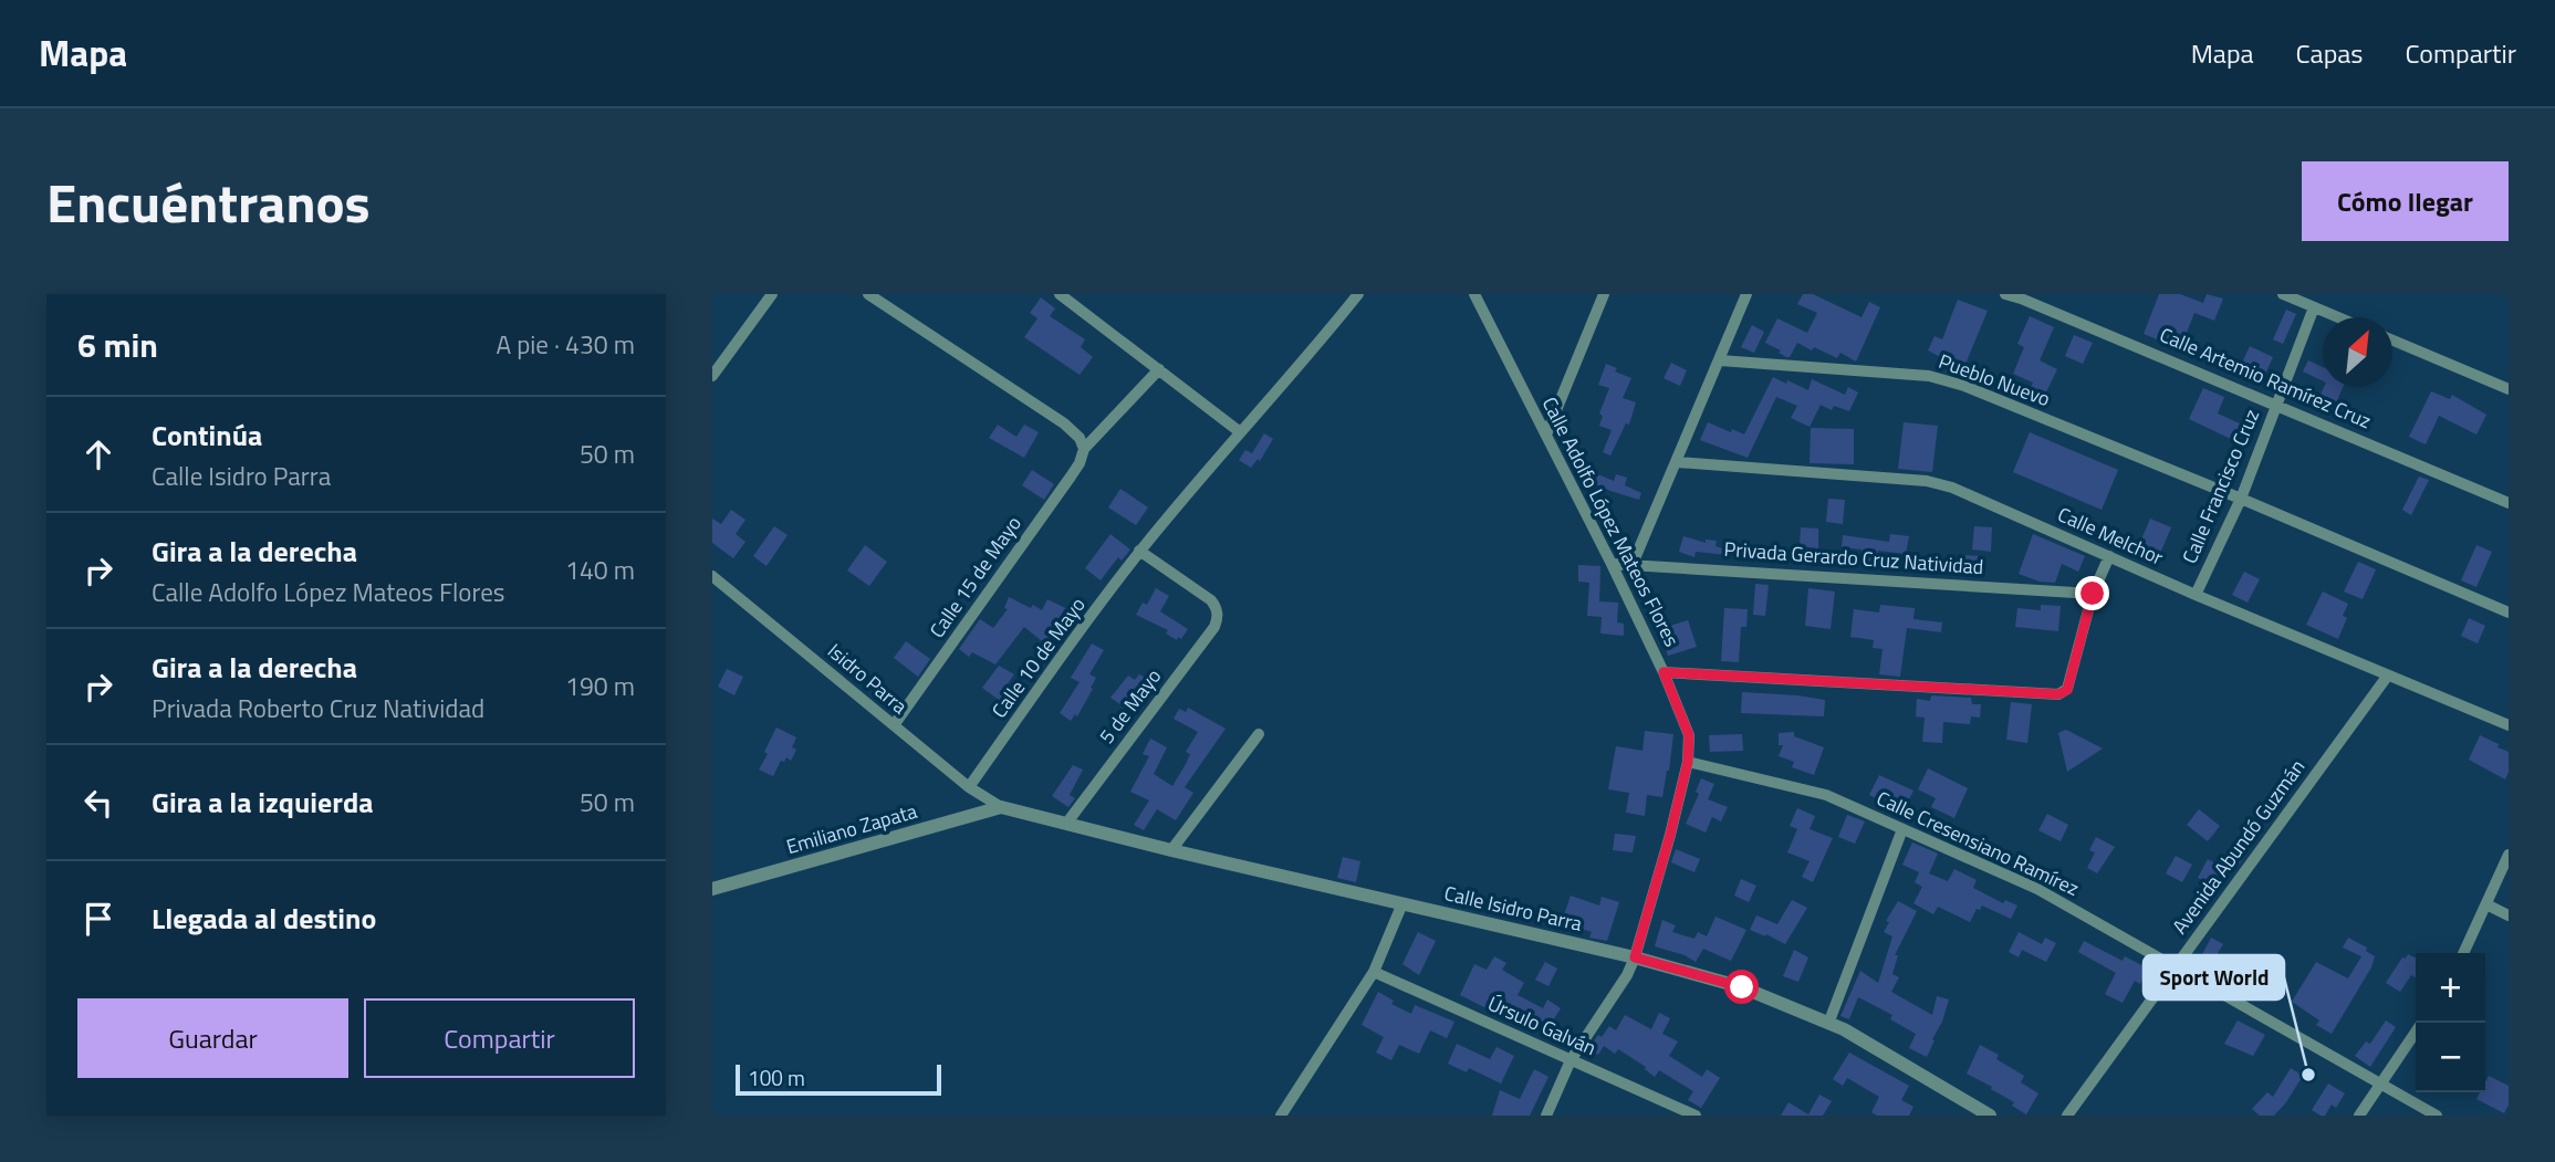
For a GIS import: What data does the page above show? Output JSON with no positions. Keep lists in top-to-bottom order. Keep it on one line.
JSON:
{"streets":{"street":["Calle Artemio Ramírez Cruz","Pueblo Nuevo","Calle Francisco Cruz","Calle Adolfo López Mateos Flores","Calle Melchor","Privada Gerardo Cruz Natividad","Calle 15 de Mayo","Calle 10 de Mayo","Isidro Parra","5 de Mayo","Emiliano Zapata","Calle Cresensiano Ramírez","Avenida Abundó Guzmán","Calle Isidro Parra","Úrsulo Galván"]},"crossings":[["Calle Artemio Ramírez Cruz","Calle Francisco Cruz"],["Pueblo Nuevo","Calle Francisco Cruz"],["Calle Francisco Cruz","Calle Melchor"],["Calle Adolfo López Mateos Flores","Privada Gerardo Cruz Natividad"],["Calle Adolfo López Mateos Flores","Calle Cresensiano Ramírez"],["Calle Adolfo López Mateos Flores","Calle Isidro Parra"],["Calle Adolfo López Mateos Flores","Úrsulo Galván"],["Calle Melchor","Avenida Abundó Guzmán"],["Calle 15 de Mayo","Isidro Parra"],["Calle 10 de Mayo","Isidro Parra"],["Calle 10 de Mayo","5 de Mayo"],["Isidro Parra","Emiliano Zapata"],["Isidro Parra","Calle Isidro Parra"],["5 de Mayo","Calle Isidro Parra"],["Emiliano Zapata","Calle Isidro Parra"],["Calle Cresensiano Ramírez","Avenida Abundó Guzmán"]],"places":["Sport World"],"scale_bar":"100 m","north":"top right","page":{"header":"Mapa","nav":["Mapa","Capas","Compartir"],"title":"Encuéntranos","buttons":["Cómo llegar",["Guardar","Compartir"]],"heading":["6 min","A pie · 430 m"],"list":[["Continúa","Calle Isidro Parra","50 m"],["Gira a la derecha","Calle Adolfo López Mateos Flores","140 m"],["Gira a la derecha","Privada Roberto Cruz Natividad","190 m"],["Gira a la izquierda","50 m"],"Llegada al destino"],"map_buttons":["+","−"],"scale":"100 m"}}
